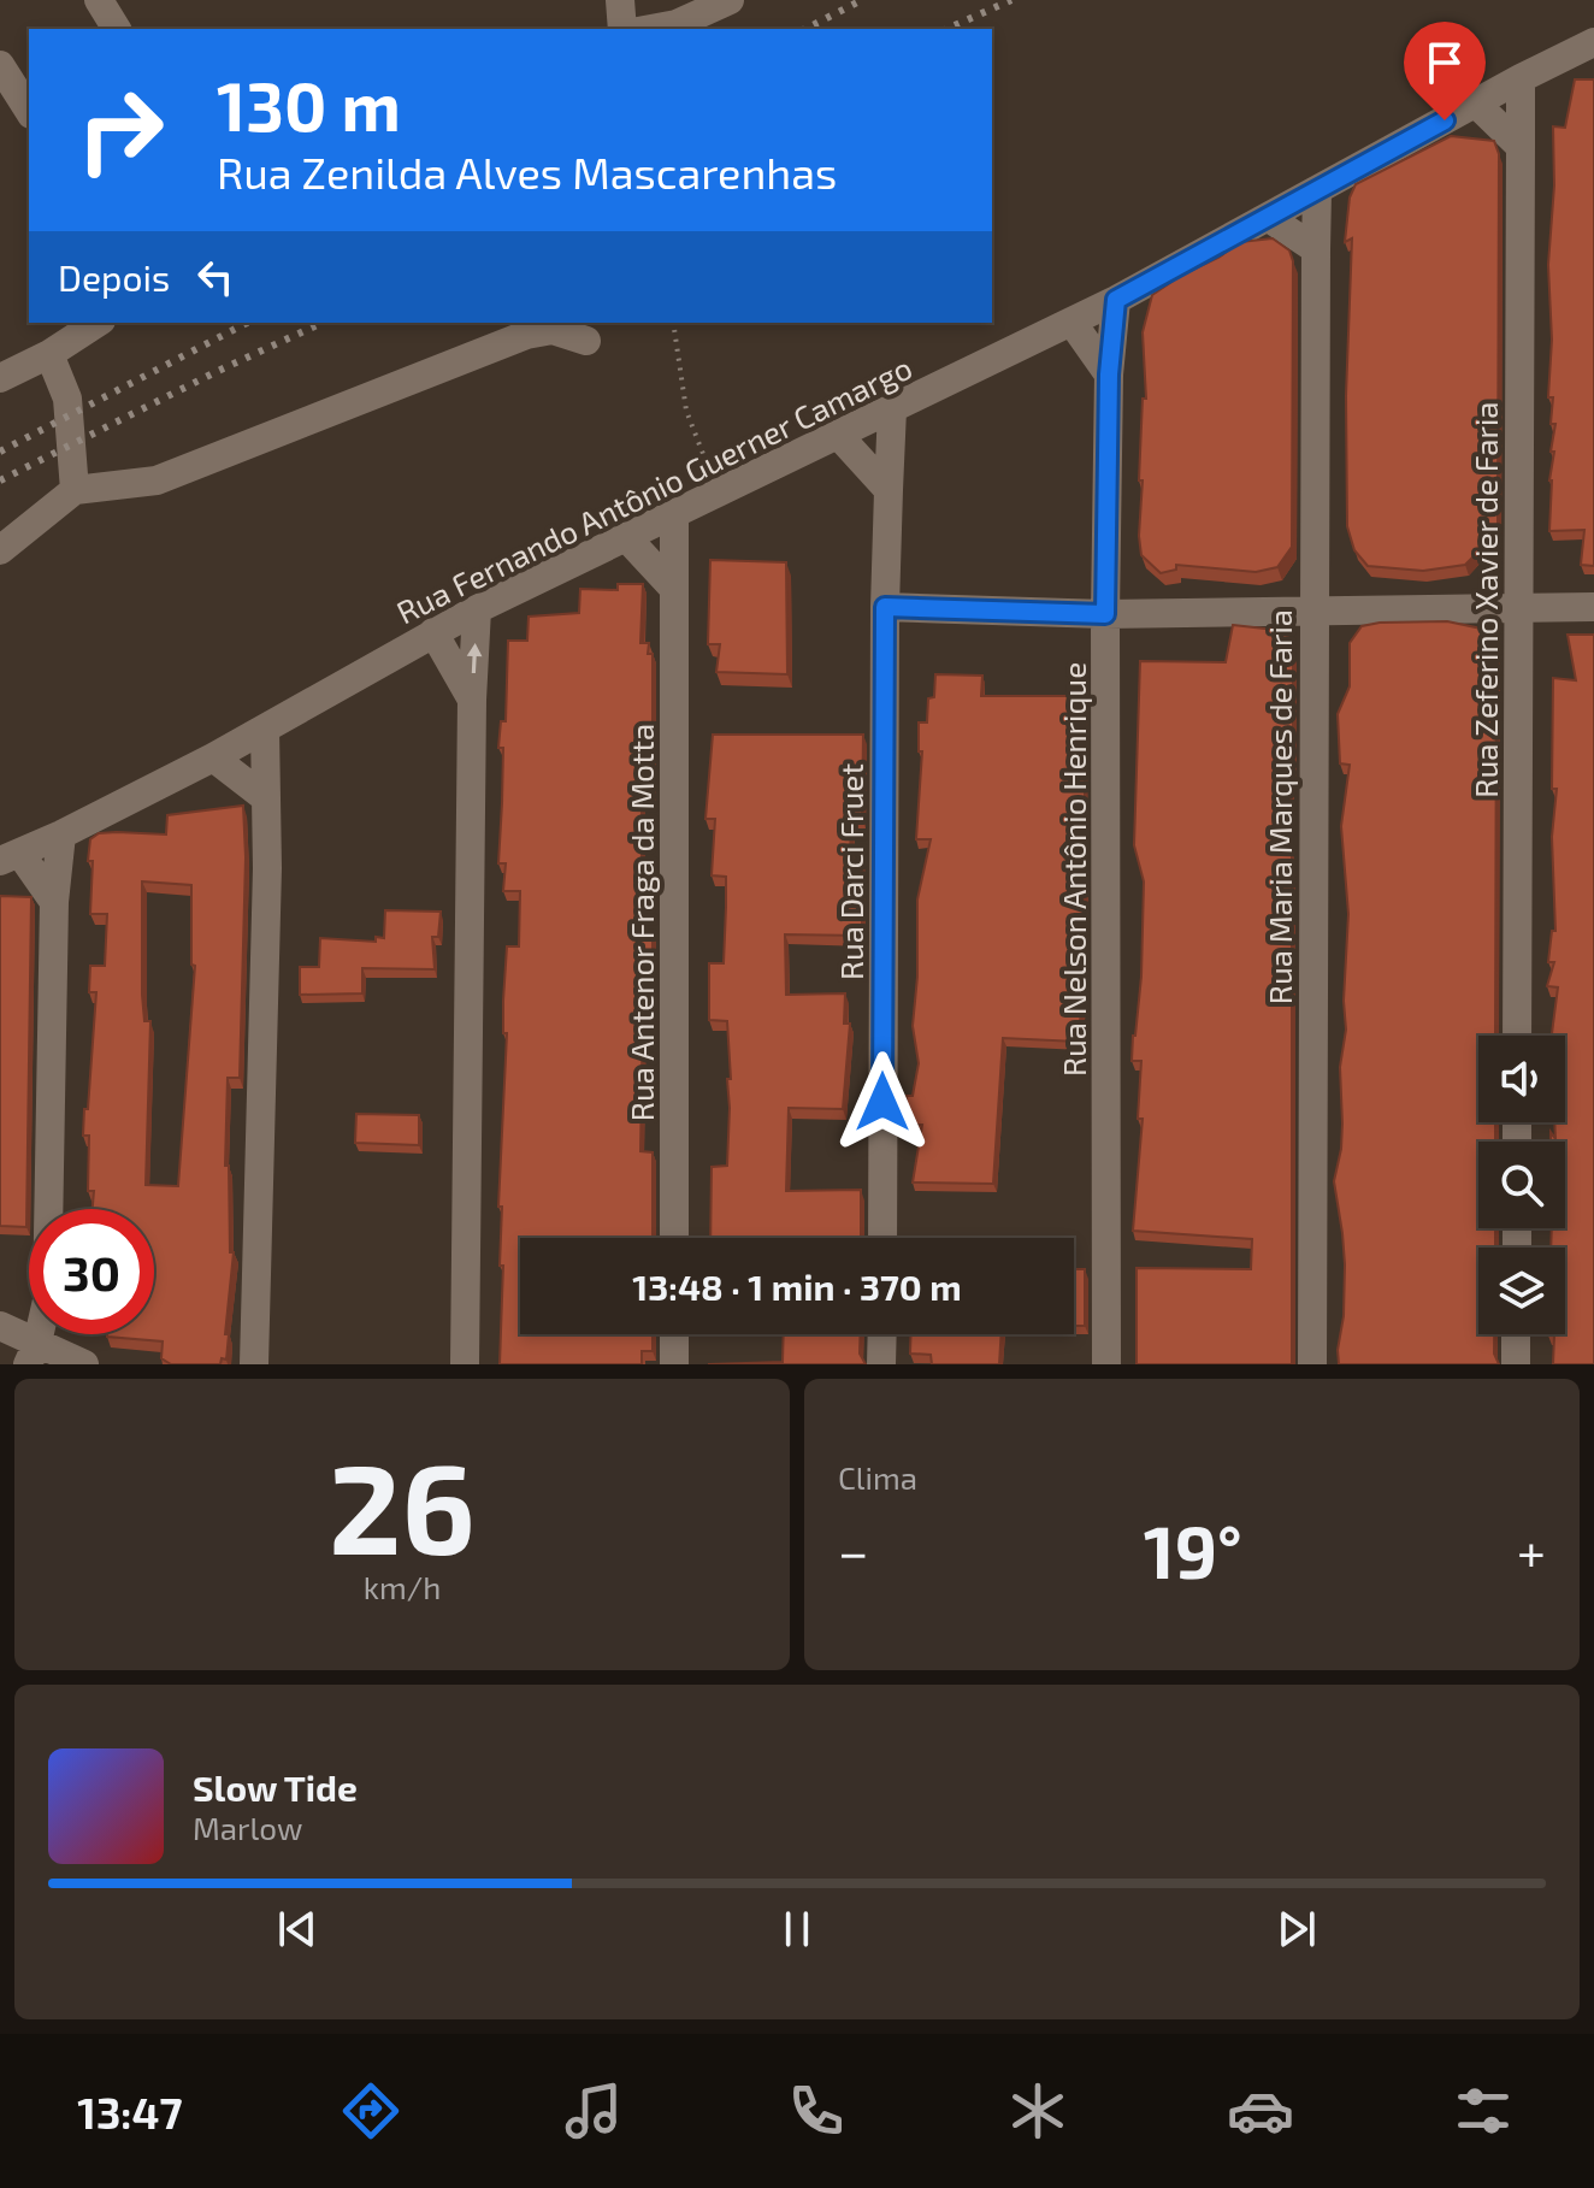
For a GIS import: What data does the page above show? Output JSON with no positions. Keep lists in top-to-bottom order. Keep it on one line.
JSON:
{"streets":{"street":["Rua Fernando Antônio Guerner Camargo","Rua Zeferino Xavier de Faria","Rua Maria Marques de Faria","Rua Nelson Antônio Henrique","Rua Darci Fruet","Rua Antenor Fraga da Motta"]},"crossings":[["Rua Fernando Antônio Guerner Camargo","Rua Zeferino Xavier de Faria"],["Rua Fernando Antônio Guerner Camargo","Rua Maria Marques de Faria"],["Rua Fernando Antônio Guerner Camargo","Rua Nelson Antônio Henrique"],["Rua Fernando Antônio Guerner Camargo","Rua Darci Fruet"],["Rua Fernando Antônio Guerner Camargo","Rua Antenor Fraga da Motta"]],"page":{"turn":["130 m","Rua Zenilda Alves Mascarenhas"],"then":"Depois","limit":"30","trip":"13:48 · 1 min · 370 m","tile":[["26","km/h"],"Clima"],"heat":["−","19°","+"],"song":["Slow Tide","Marlow"],"tabs":"13:47"}}
